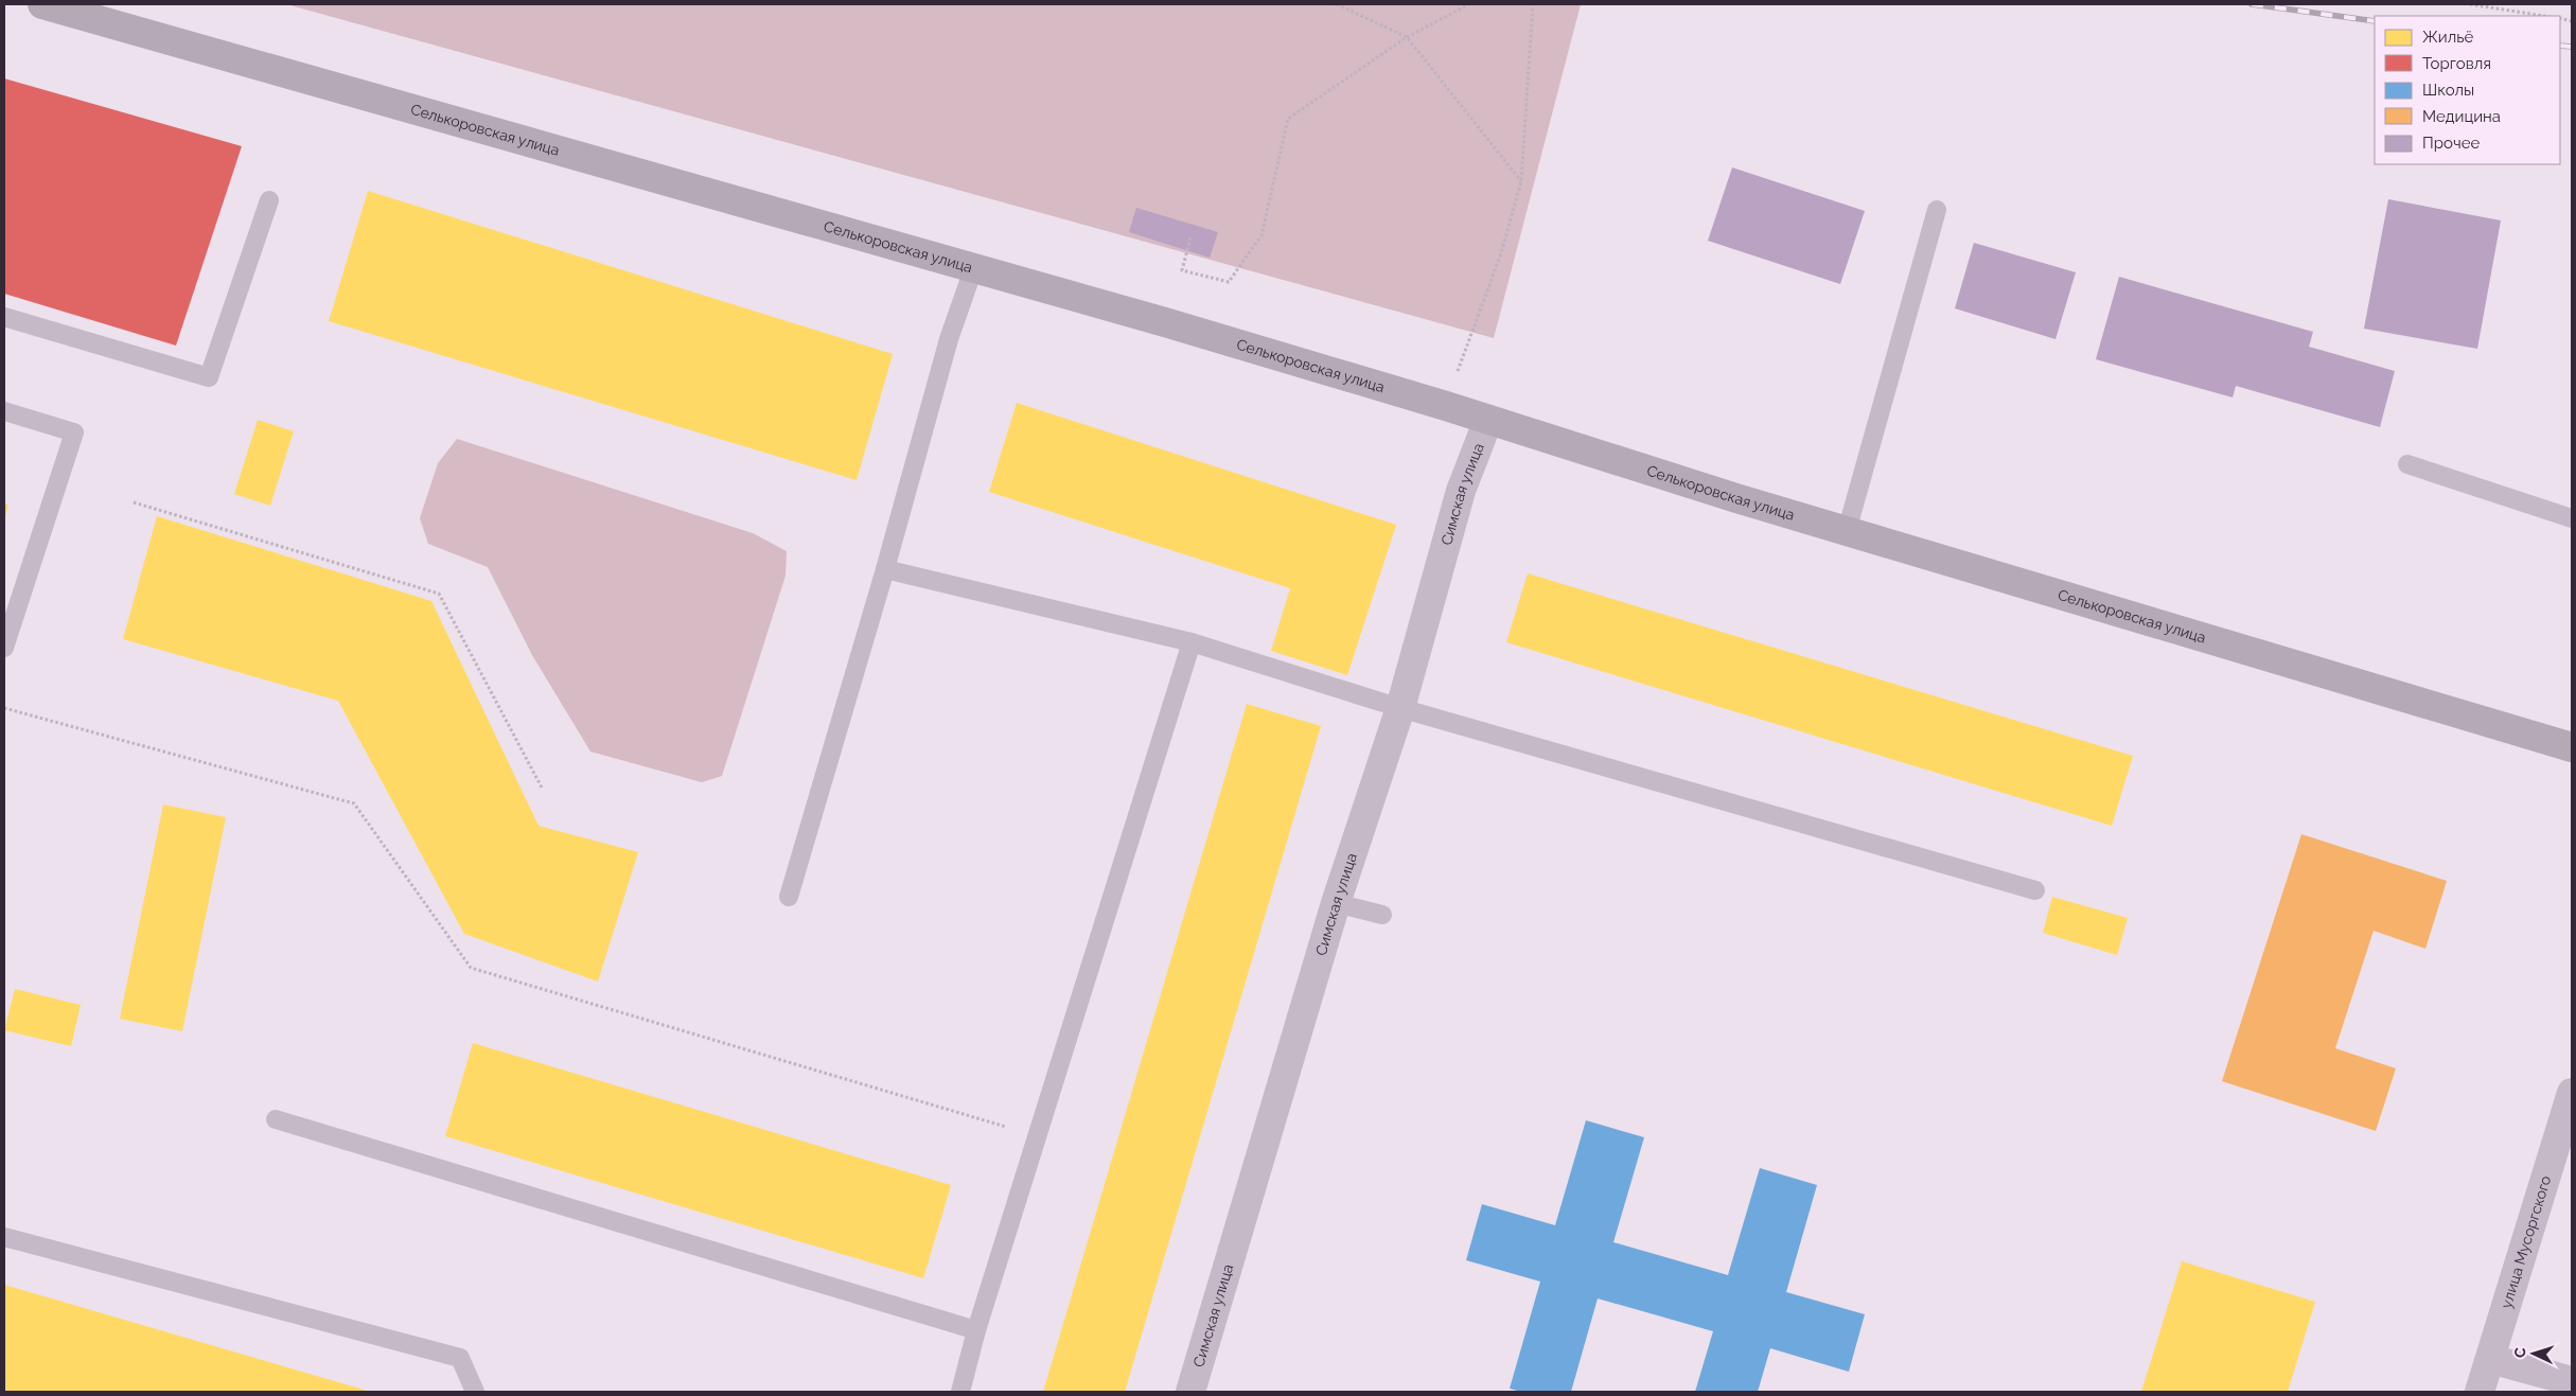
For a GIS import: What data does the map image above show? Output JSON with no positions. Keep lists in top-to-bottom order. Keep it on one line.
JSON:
{"streets":{"main road":["Селькоровская улица"],"street":["Симская улица","улица Мусоргского"]},"crossings":[["Селькоровская улица","Симская улица"]],"legend":["Жильё","Торговля","Школы","Медицина","Прочее"],"north":"left"}
